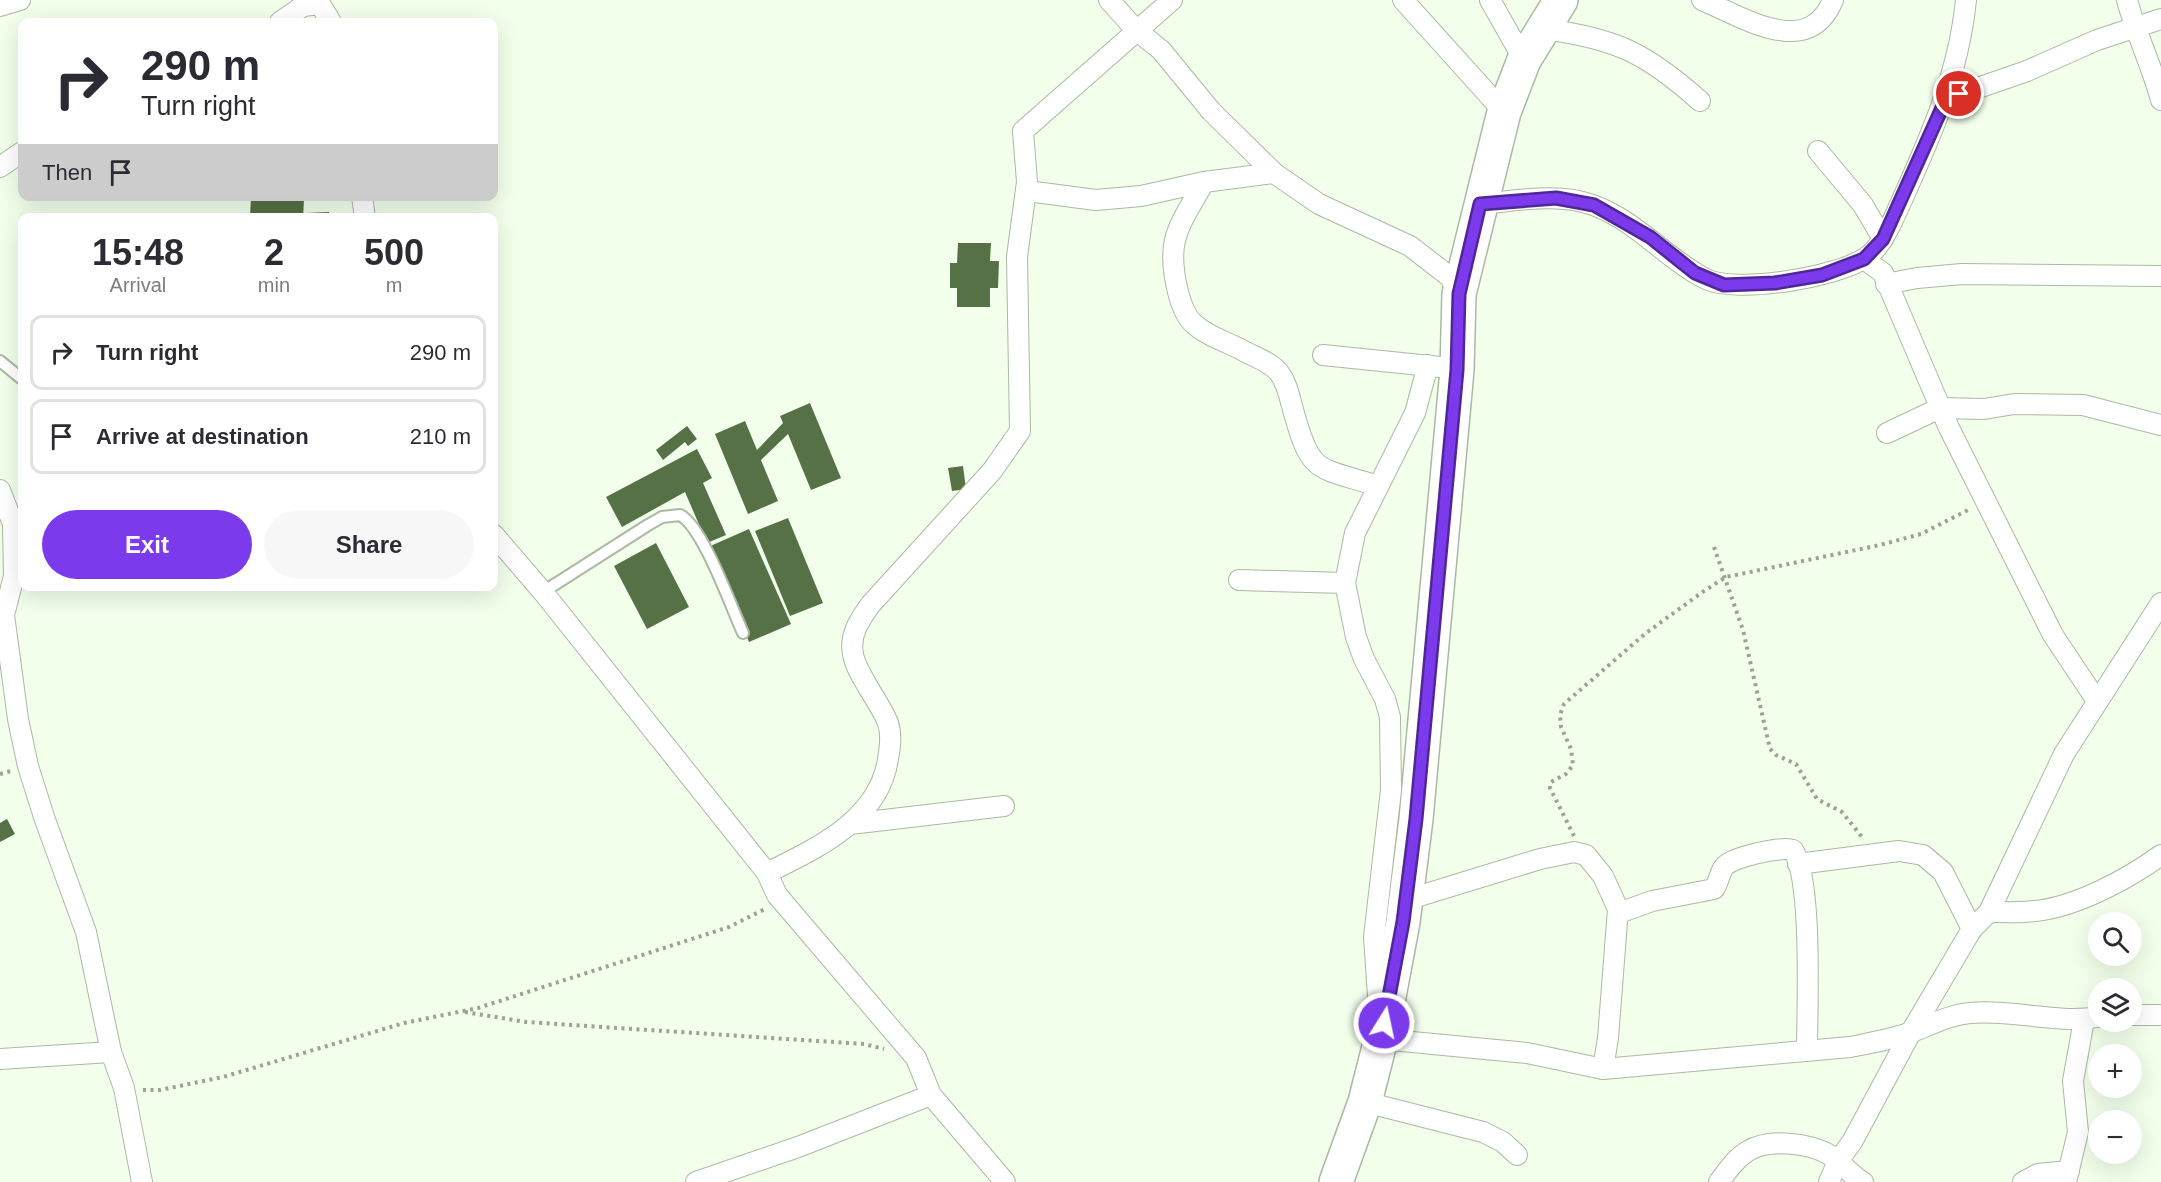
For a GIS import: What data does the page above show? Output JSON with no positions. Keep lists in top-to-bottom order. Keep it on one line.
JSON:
{"page":{"turn":["290 m","Turn right"],"then":"Then","eta":["15:48","Arrival","2","min","500","m"],"list":[{"name":"Turn right","value":"290 m"},{"name":"Arrive at destination","value":"210 m"}],"buttons":["Exit","Share"],"map_buttons":["+","−"]}}
